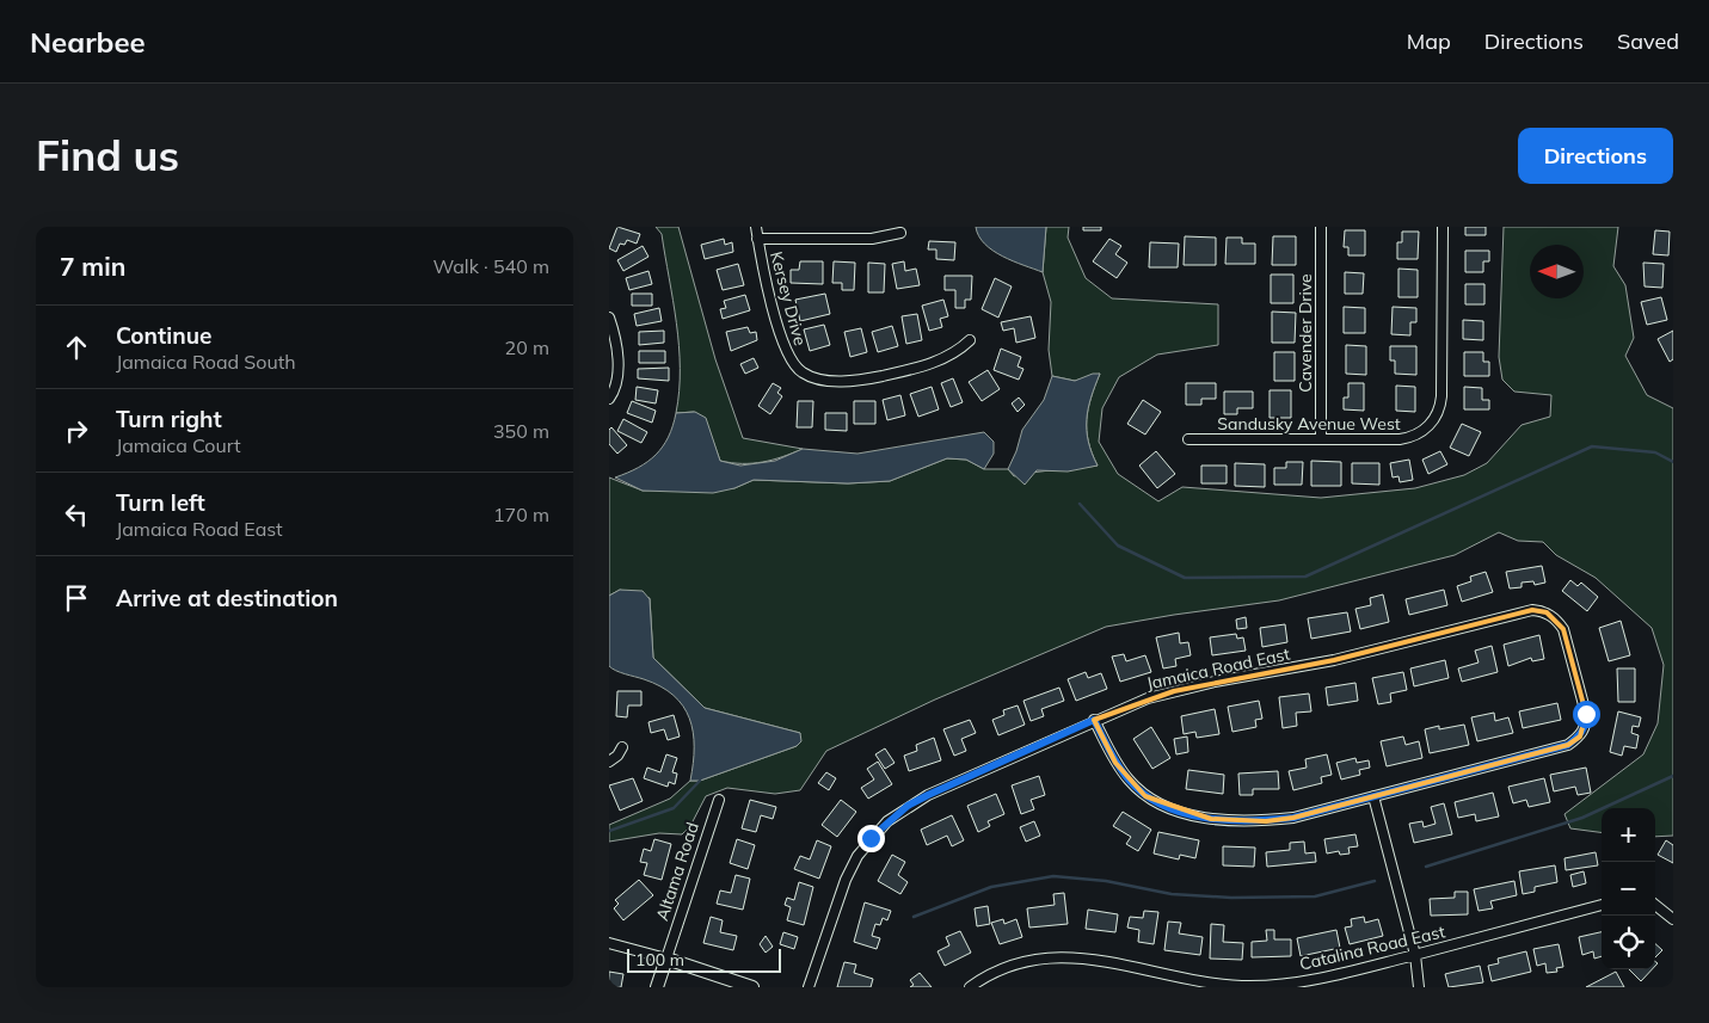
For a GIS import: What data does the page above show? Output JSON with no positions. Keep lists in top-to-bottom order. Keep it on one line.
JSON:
{"streets":{"street":["Kersey Drive","Cavender Drive","Sandusky Avenue West","Jamaica Road East","Altama Road","Catalina Road East"]},"crossings":[["Cavender Drive","Sandusky Avenue West"]],"scale_bar":"100 m","north":"left","page":{"header":"Nearbee","nav":["Map","Directions","Saved"],"buttons":"Directions","title":"Find us","heading":["7 min","Walk · 540 m"],"list":[["Continue","Jamaica Road South","20 m"],["Turn right","Jamaica Court","350 m"],["Turn left","Jamaica Road East","170 m"],"Arrive at destination"],"map_buttons":["+","−"],"scale":"100 m"}}
